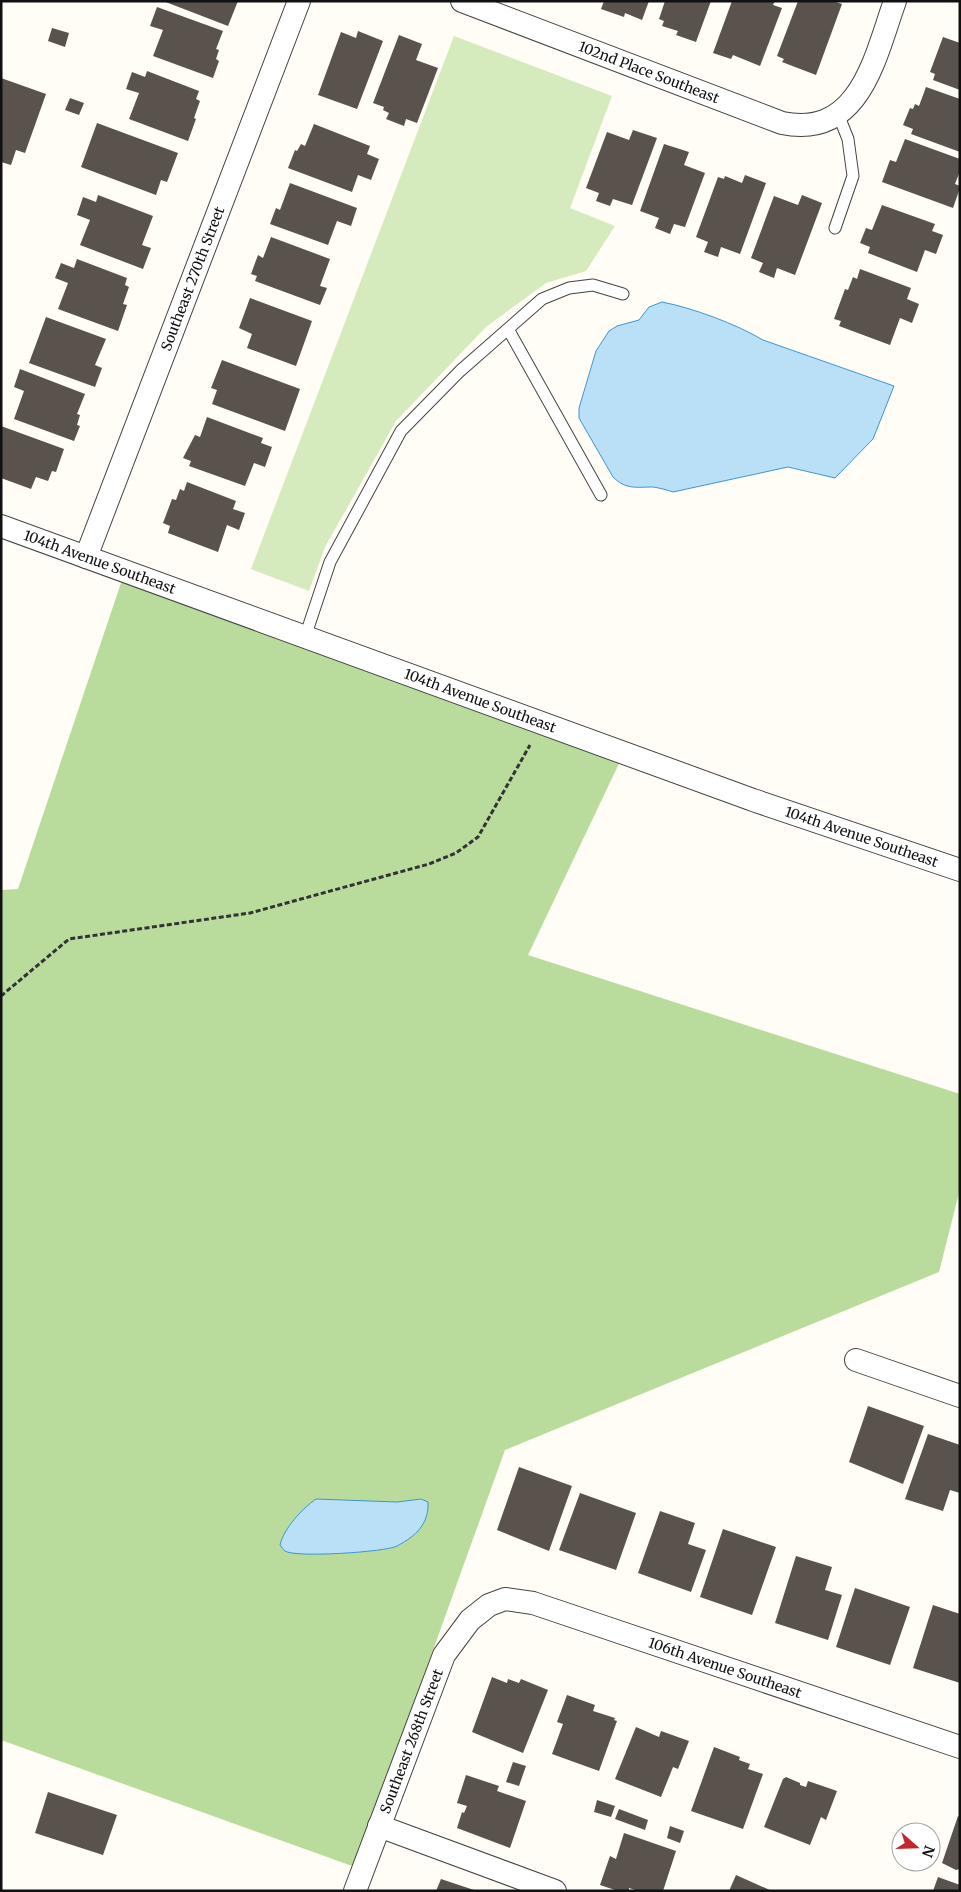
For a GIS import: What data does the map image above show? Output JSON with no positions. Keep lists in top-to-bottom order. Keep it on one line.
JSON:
{"streets":{"street":["102nd Place Southeast","Southeast 270th Street","104th Avenue Southeast","106th Avenue Southeast","Southeast 268th Street"]},"crossings":[["Southeast 270th Street","104th Avenue Southeast"],["106th Avenue Southeast","Southeast 268th Street"]],"north":"right"}
